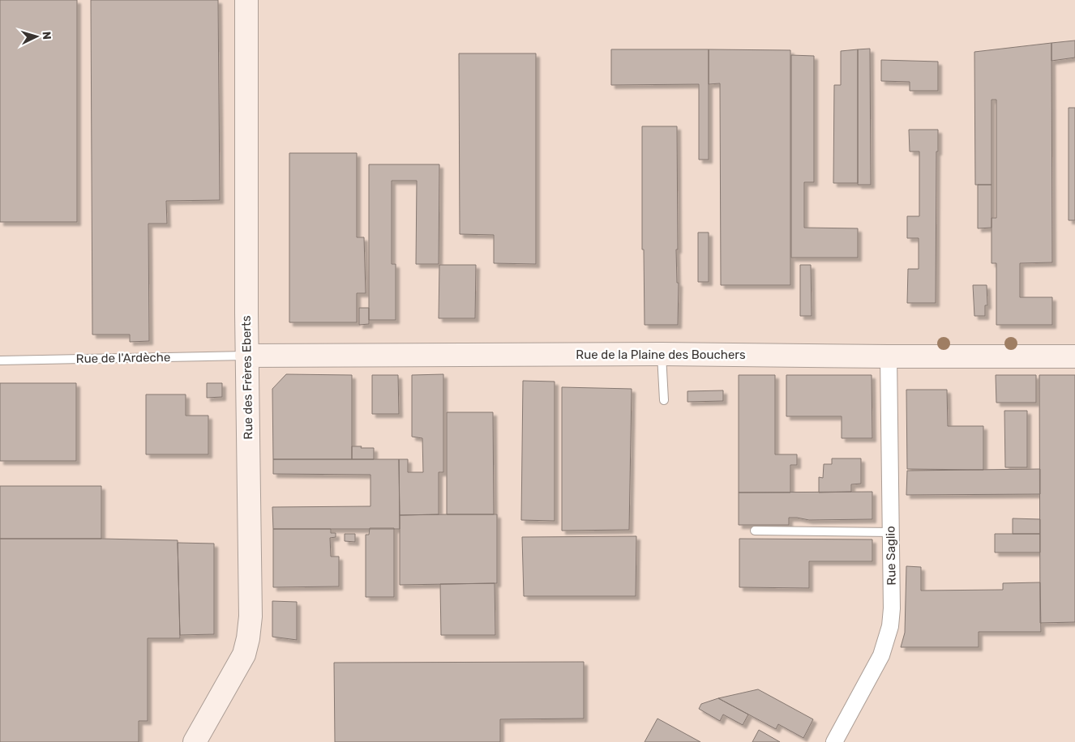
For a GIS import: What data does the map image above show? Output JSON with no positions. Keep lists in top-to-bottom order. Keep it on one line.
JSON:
{"streets":{"street":["Rue de la Plaine des Bouchers","Rue des Frères Eberts","Rue Saglio"],"lane":["Rue de l'Ardèche"]},"crossings":[["Rue de la Plaine des Bouchers","Rue de l'Ardèche"],["Rue de la Plaine des Bouchers","Rue des Frères Eberts"],["Rue de la Plaine des Bouchers","Rue Saglio"],["Rue de l'Ardèche","Rue des Frères Eberts"]],"north":"right"}
